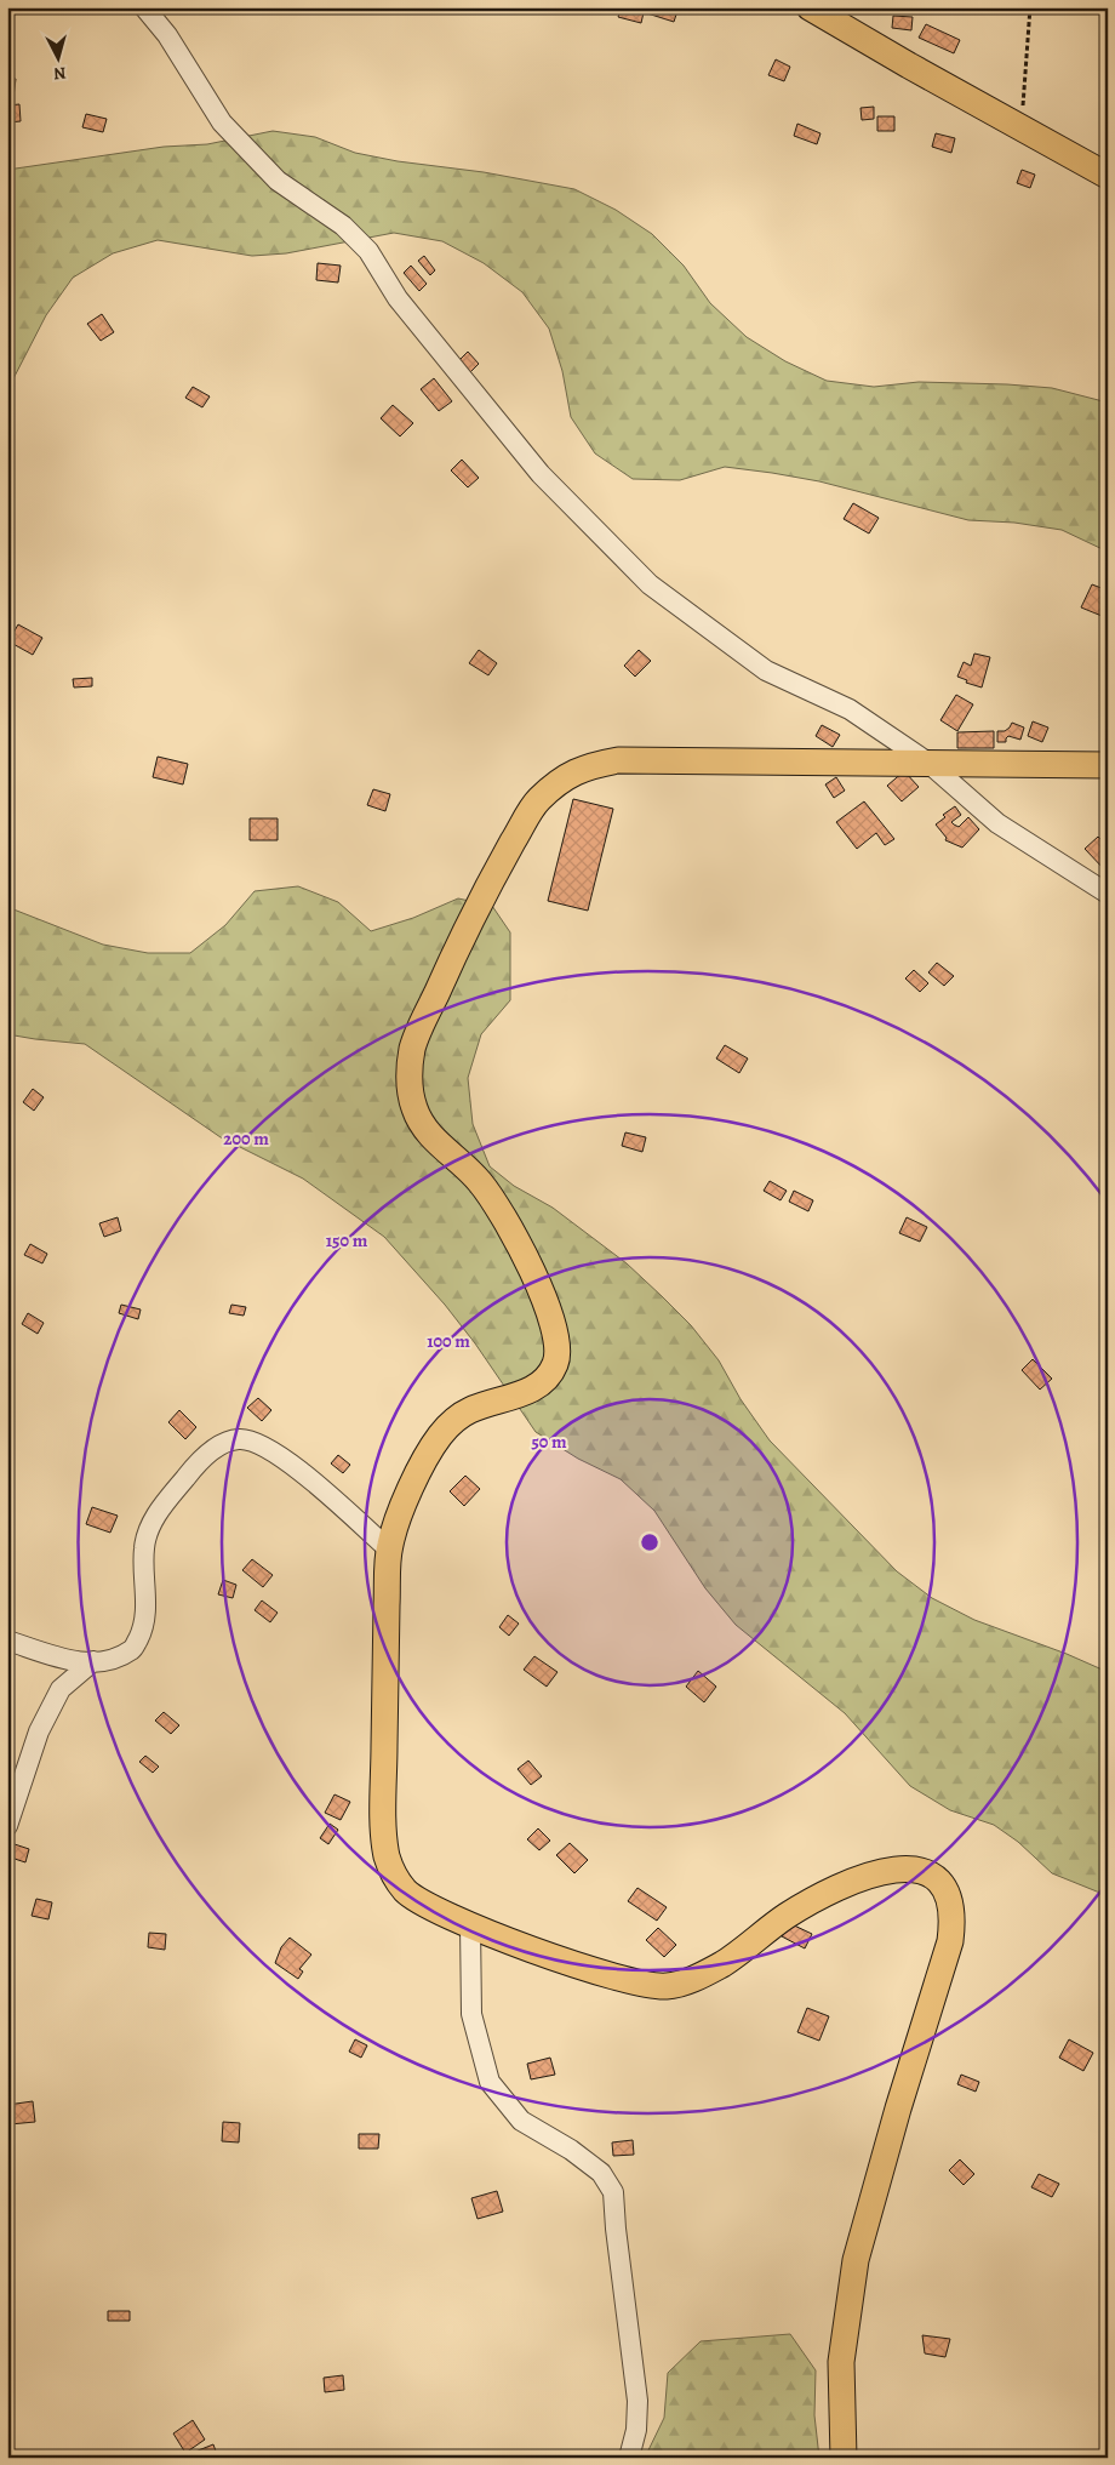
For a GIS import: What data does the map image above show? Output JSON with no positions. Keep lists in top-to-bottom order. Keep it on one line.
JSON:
{"north":"bottom","rings":["200 m","150 m","100 m","50 m"]}
